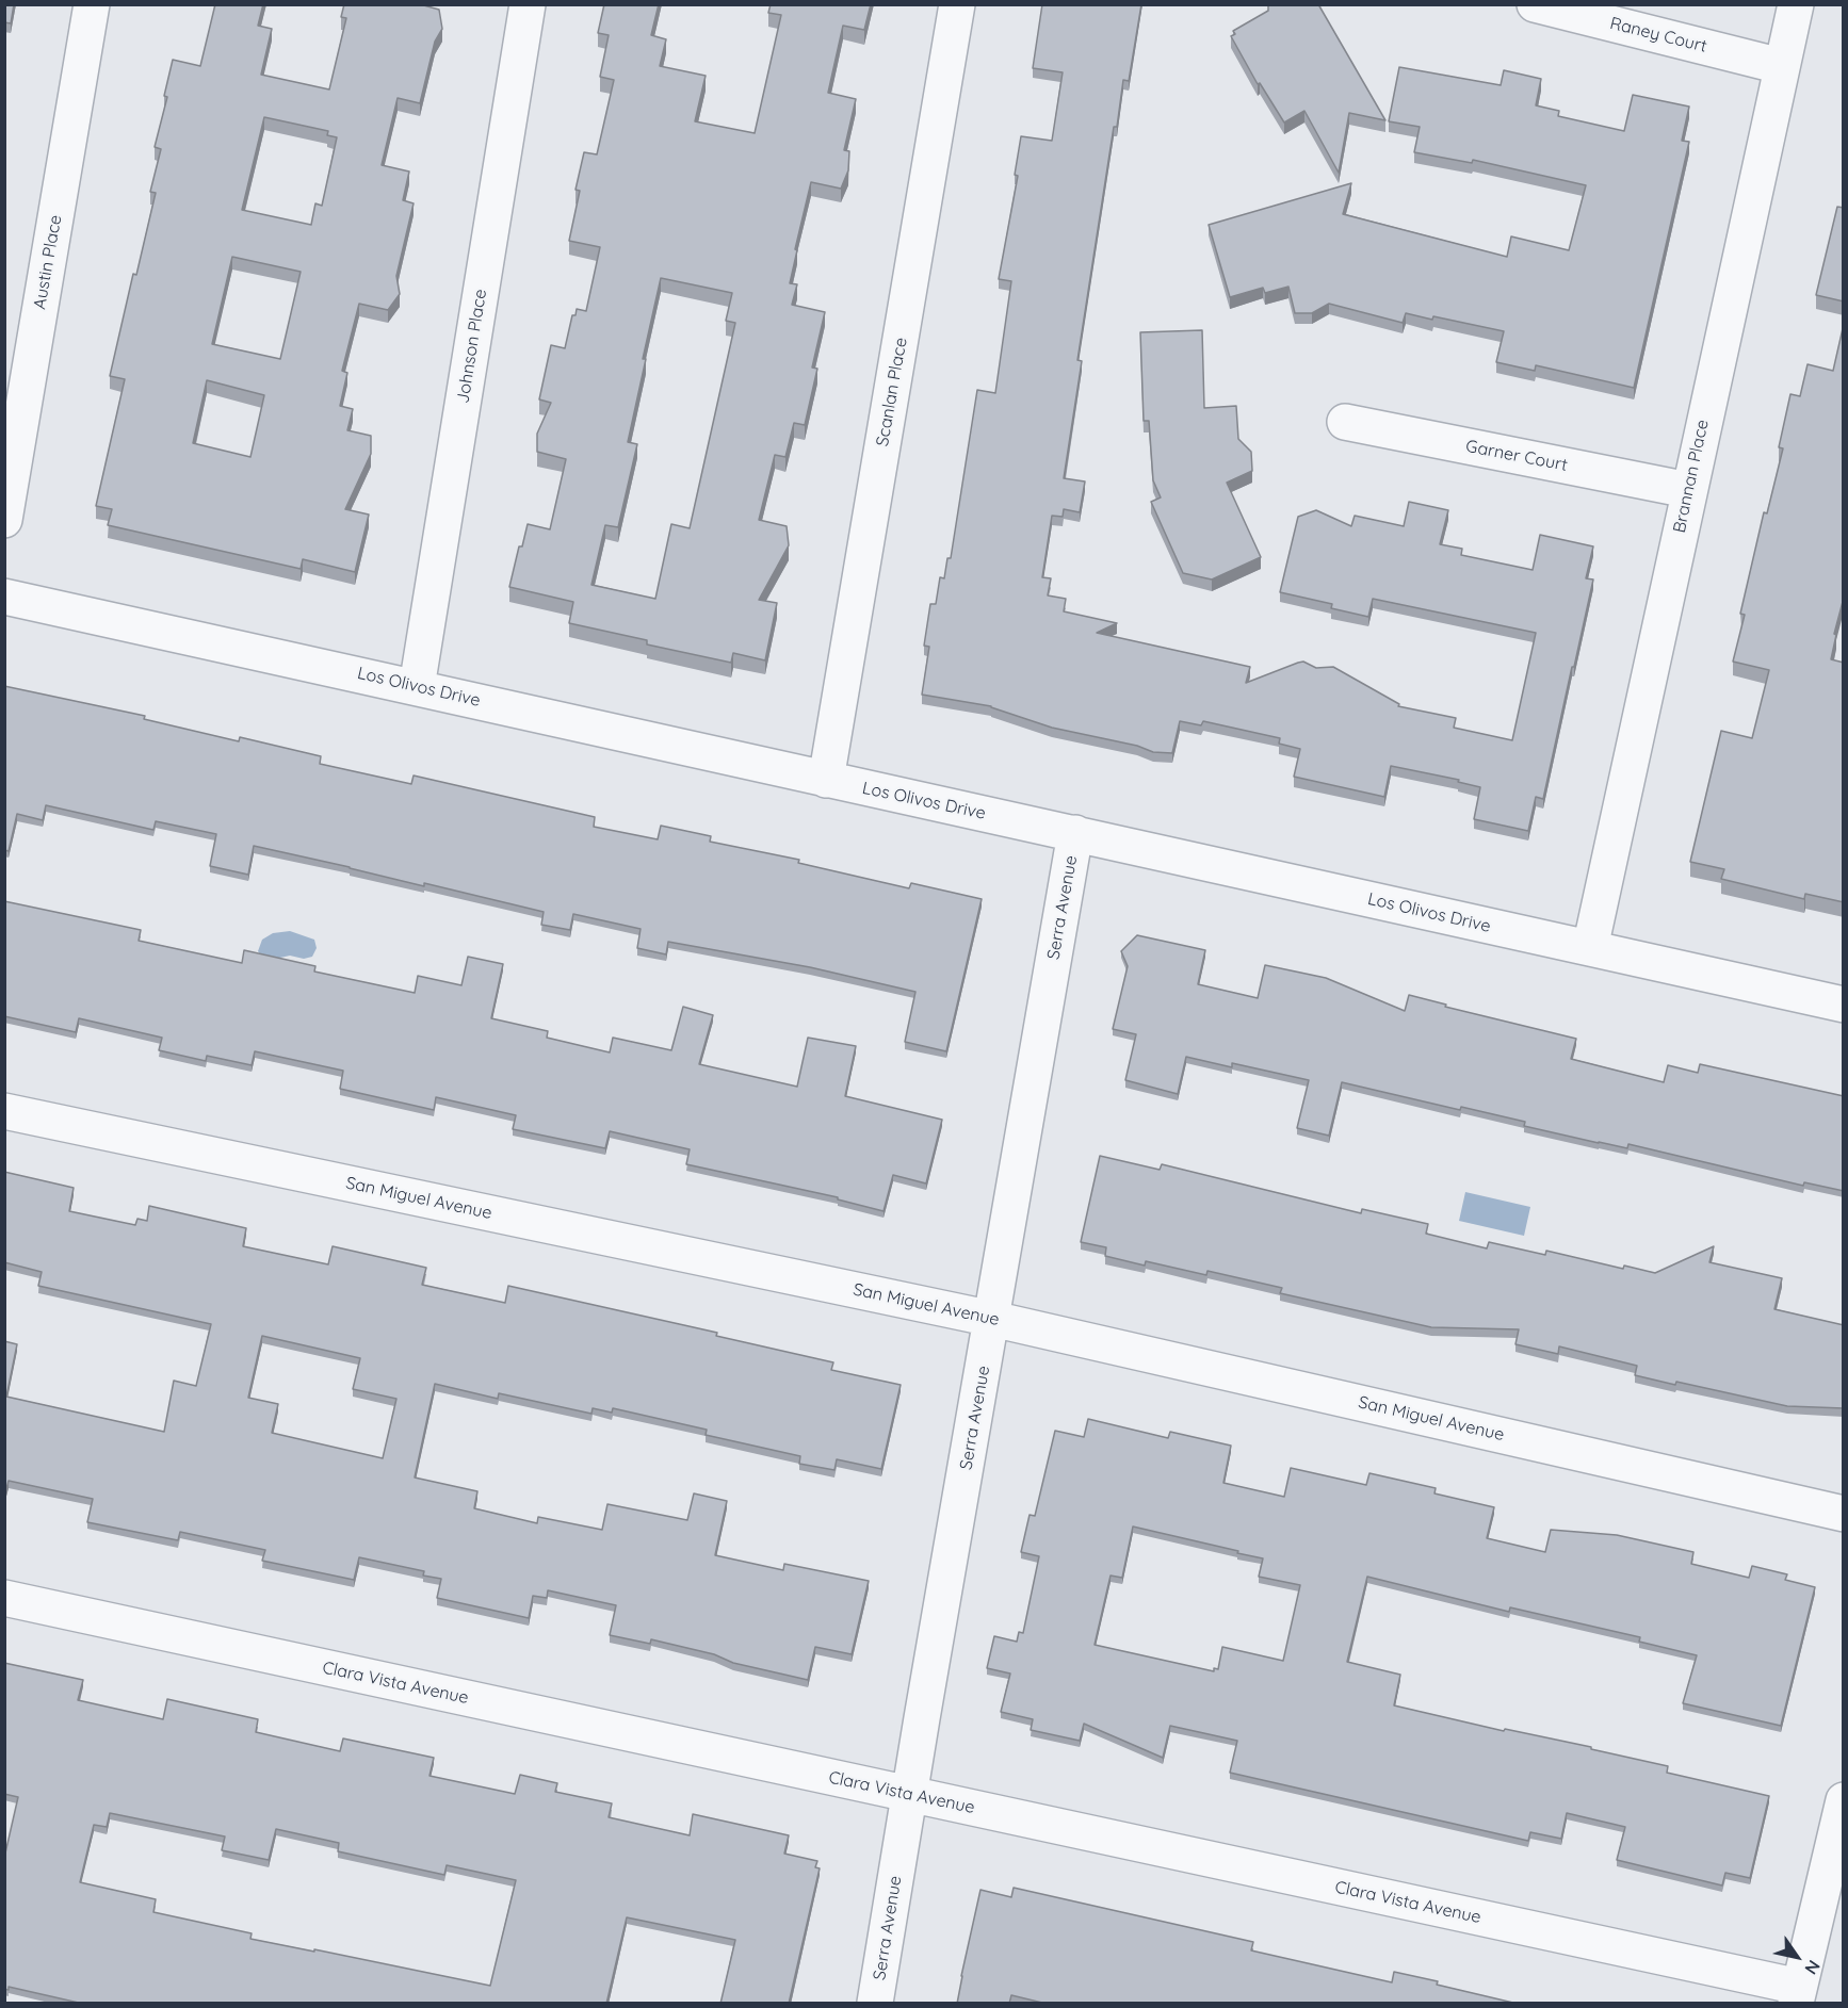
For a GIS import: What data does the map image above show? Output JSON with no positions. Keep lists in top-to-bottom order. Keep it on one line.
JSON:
{"streets":{"street":["Raney Court","Austin Place","Johnson Place","Scanlan Place","Garner Court","Brannan Place","Los Olivos Drive","Serra Avenue","San Miguel Avenue","Clara Vista Avenue"]},"crossings":[["Raney Court","Brannan Place"],["Johnson Place","Los Olivos Drive"],["Scanlan Place","Los Olivos Drive"],["Garner Court","Brannan Place"],["Brannan Place","Los Olivos Drive"],["Los Olivos Drive","Serra Avenue"],["Serra Avenue","San Miguel Avenue"],["Serra Avenue","Clara Vista Avenue"]],"north":"bottom right"}
